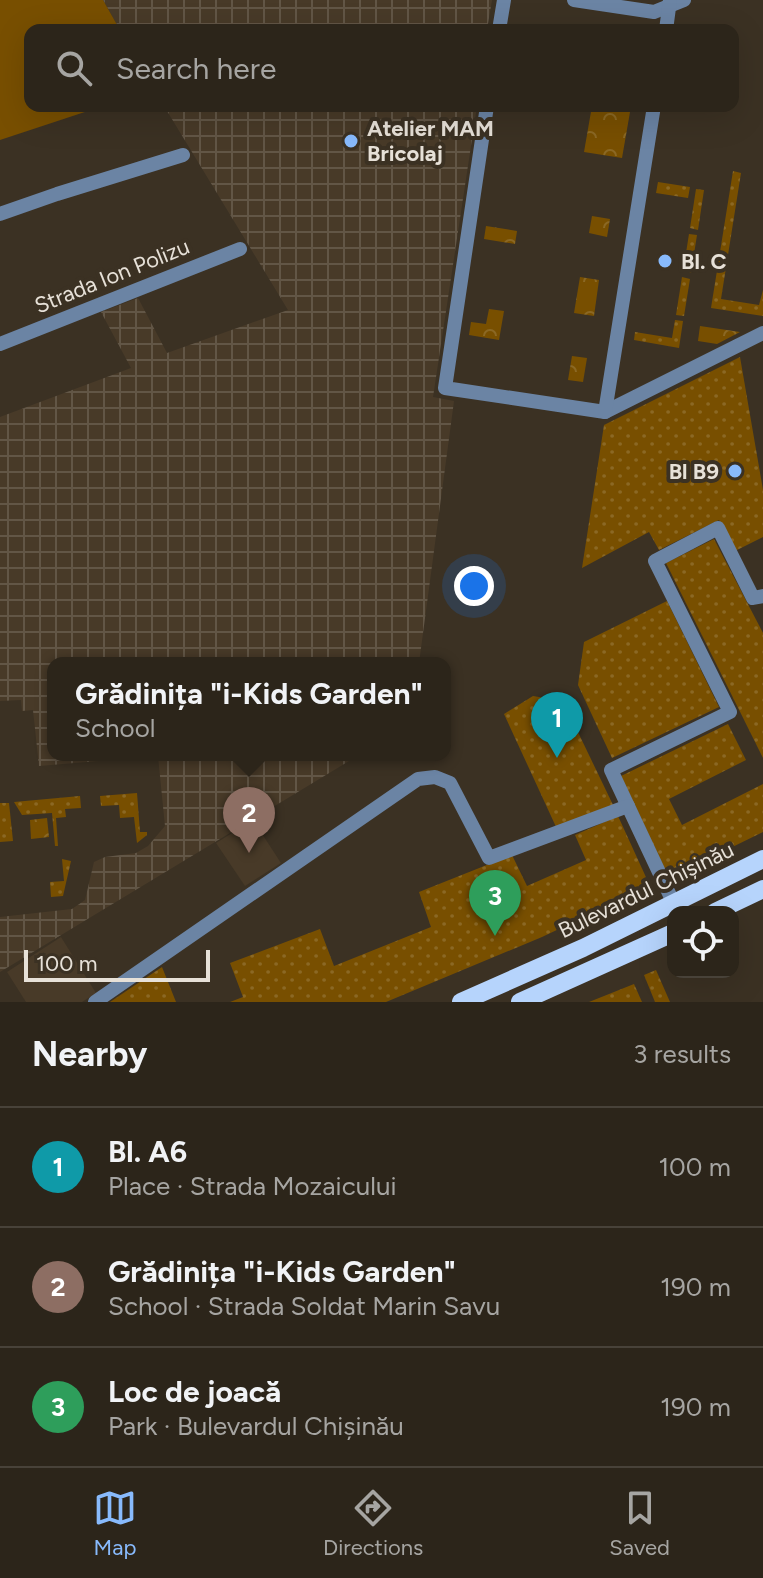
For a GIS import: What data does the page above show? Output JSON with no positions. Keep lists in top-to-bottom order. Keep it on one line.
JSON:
{"streets":{"main road":["Bulevardul Chișinău"],"street":["Strada Ion Polizu"]},"places":["Atelier MAM Bricolaj","Bl. C","Bl B9"],"scale_bar":"100 m","page":{"search":"Search here","popup":["Grădinița \"i-Kids Garden\"","School"],"pins":["1","2","3"],"scale":"100 m","heading":["Nearby","3 results"],"list":[{"mark":"1","name":"Bl. A6","note":"Place · Strada Mozaicului","value":"100 m"},{"mark":"2","name":"Grădinița \"i-Kids Garden\"","note":"School · Strada Soldat Marin Savu","value":"190 m"},{"mark":"3","name":"Loc de joacă","note":"Park · Bulevardul Chișinău","value":"190 m"}],"nav":["Map","Directions","Saved"]}}
